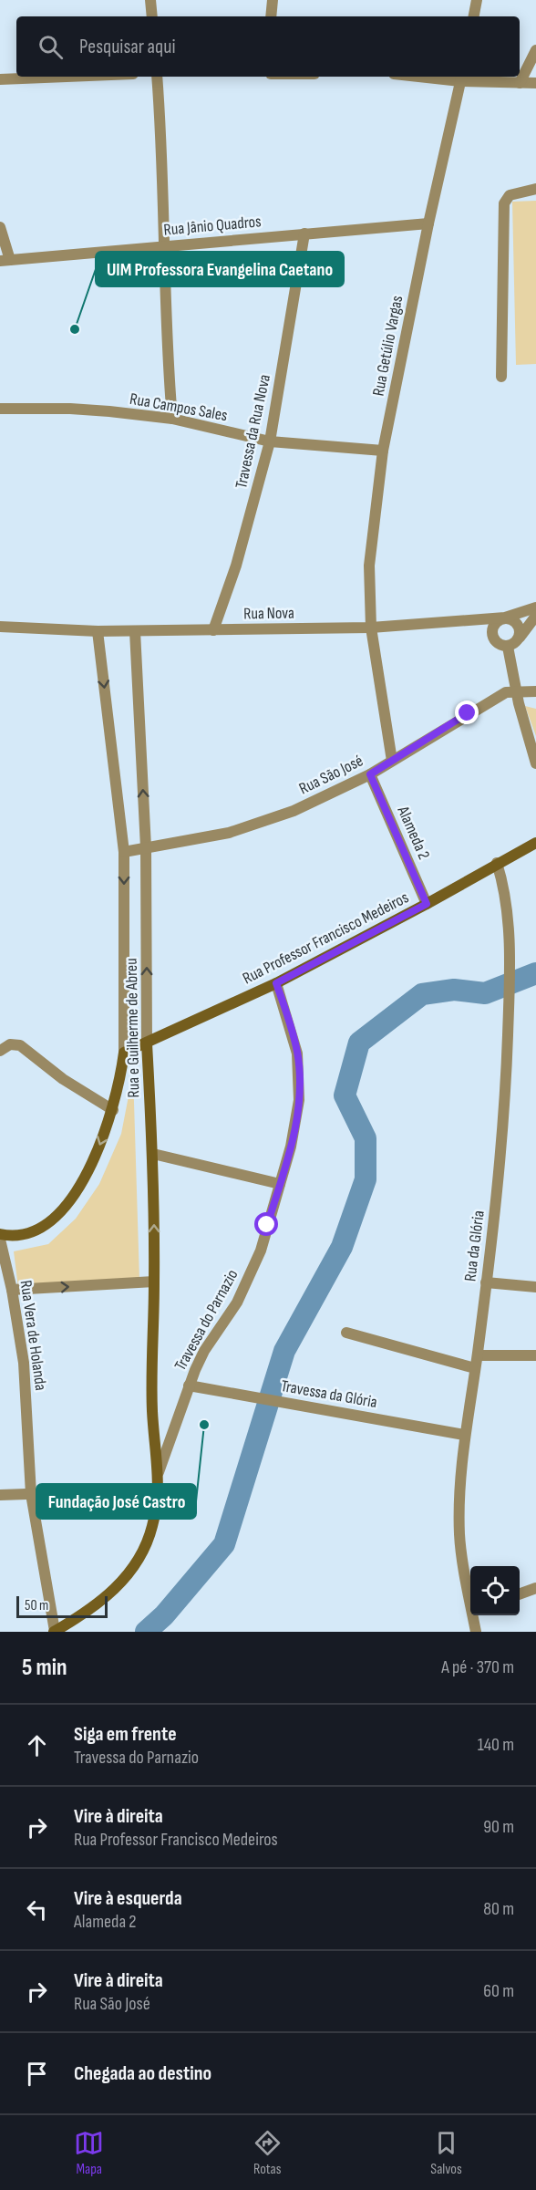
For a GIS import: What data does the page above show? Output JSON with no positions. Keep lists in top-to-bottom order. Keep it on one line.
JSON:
{"streets":{"street":["Rua Jânio Quadros","Rua Getúlio Vargas","Rua Campos Sales","Travessa da Rua Nova","Rua Nova","Rua São José","Alameda 2","Rua Professor Francisco Medeiros","Rua e Guilherme de Abreu","Rua da Glória","Travessa do Parnazio","Rua Vera de Holanda","Travessa da Glória"]},"crossings":[["Rua Jânio Quadros","Rua Getúlio Vargas"],["Rua Jânio Quadros","Travessa da Rua Nova"],["Rua Getúlio Vargas","Rua Campos Sales"],["Rua Getúlio Vargas","Rua Nova"],["Rua Campos Sales","Travessa da Rua Nova"],["Travessa da Rua Nova","Rua Nova"],["Rua Nova","Rua e Guilherme de Abreu"],["Rua São José","Alameda 2"],["Rua São José","Rua e Guilherme de Abreu"],["Alameda 2","Rua Professor Francisco Medeiros"],["Rua Professor Francisco Medeiros","Rua e Guilherme de Abreu"],["Rua Professor Francisco Medeiros","Rua da Glória"],["Rua Professor Francisco Medeiros","Travessa do Parnazio"],["Rua e Guilherme de Abreu","Travessa do Parnazio"],["Rua e Guilherme de Abreu","Rua Vera de Holanda"],["Rua da Glória","Travessa da Glória"],["Travessa do Parnazio","Travessa da Glória"]],"places":["UIM Professora Evangelina Caetano","Fundação José Castro"],"scale_bar":"50 m","page":{"search":"Pesquisar aqui","scale":"50 m","heading":["5 min","A pé · 370 m"],"list":[["Siga em frente","Travessa do Parnazio","140 m"],["Vire à direita","Rua Professor Francisco Medeiros","90 m"],["Vire à esquerda","Alameda 2","80 m"],["Vire à direita","Rua São José","60 m"],"Chegada ao destino"],"nav":["Mapa","Rotas","Salvos"]}}
